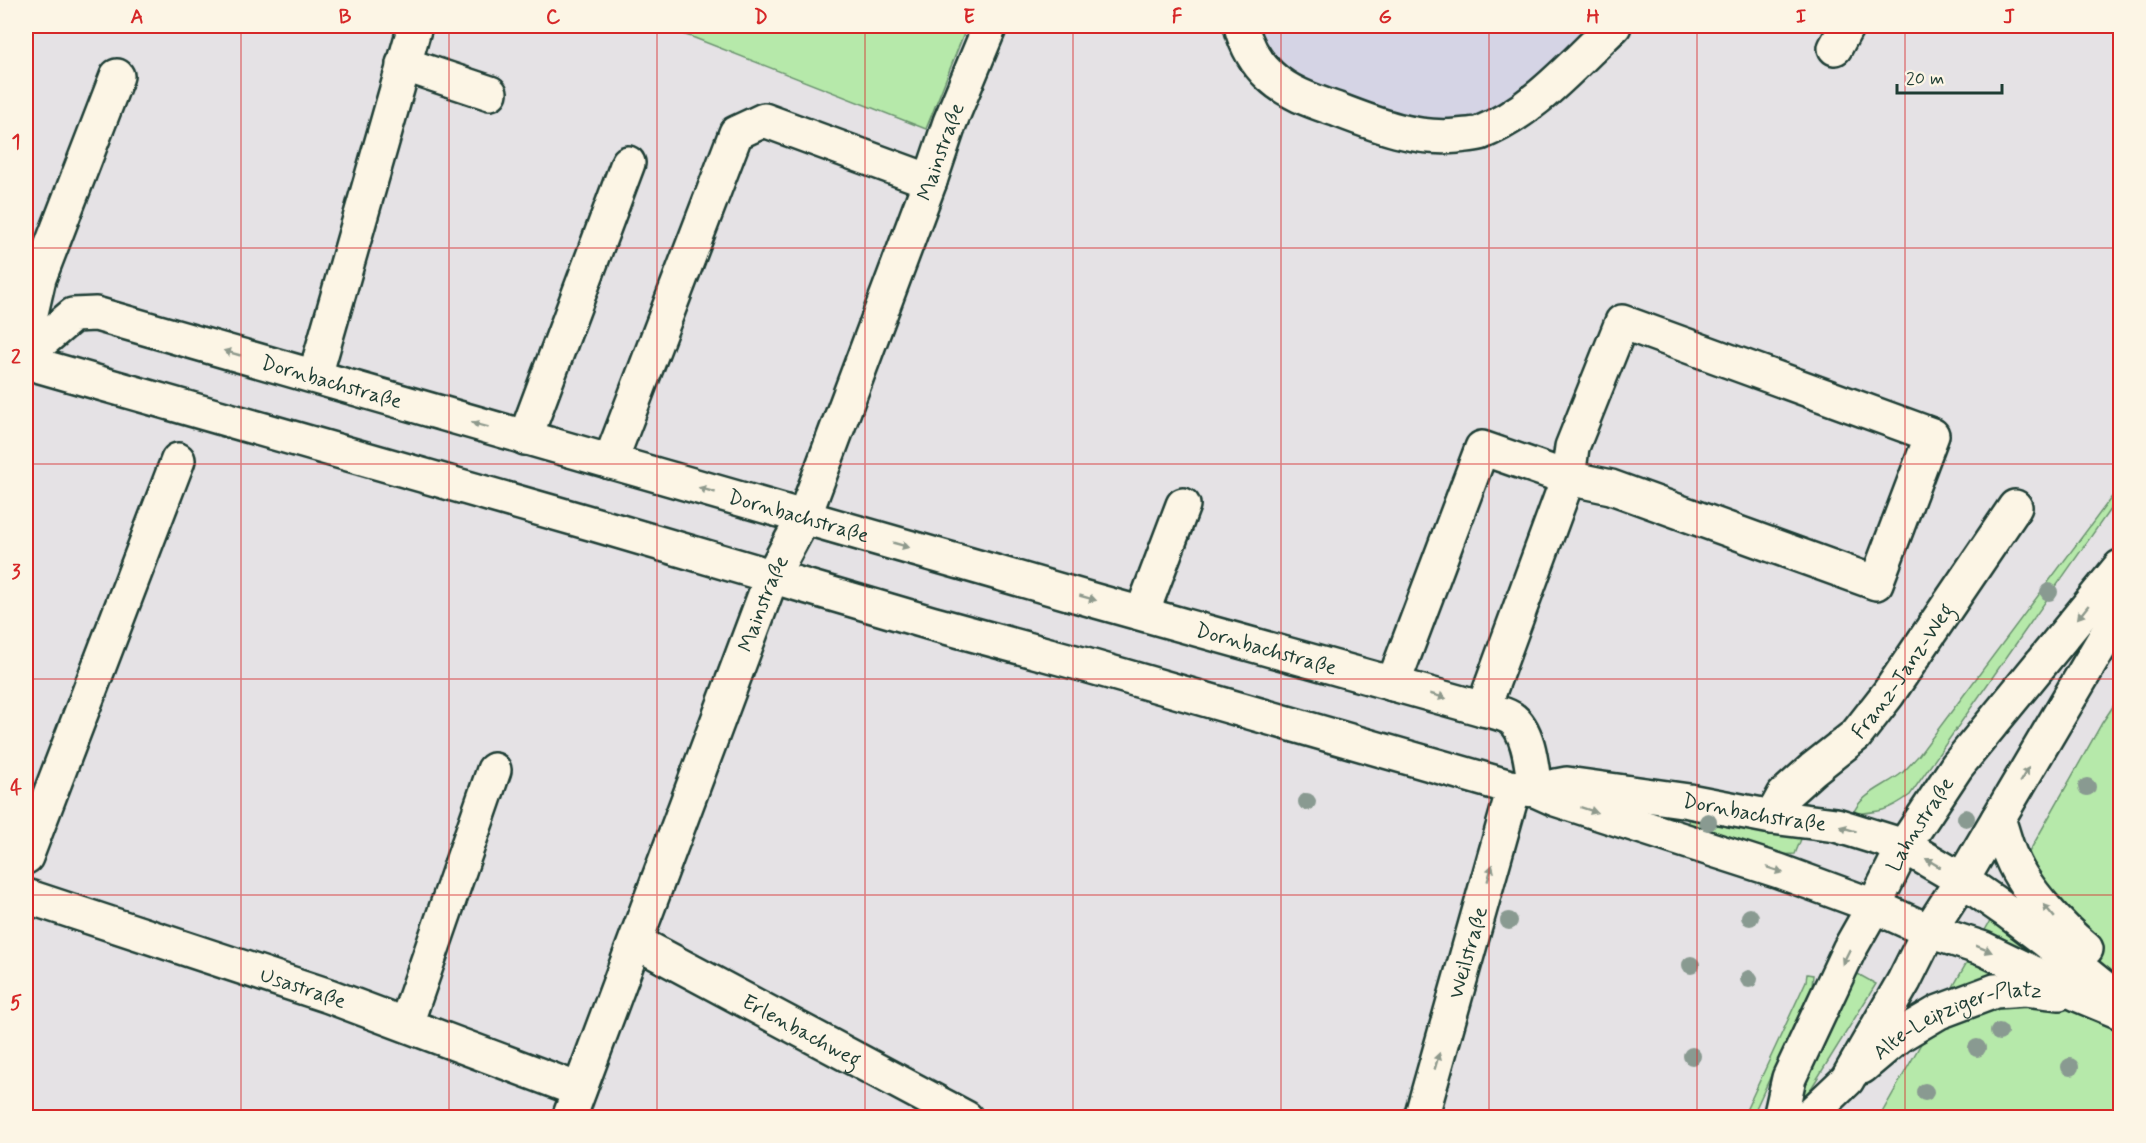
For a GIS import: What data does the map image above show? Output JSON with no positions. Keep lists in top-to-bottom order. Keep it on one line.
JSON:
{"streets":{"street":["Mainstraße","Dornbachstraße","Franz-Janz-Weg","Lahnstraße","Weilstraße","Usastraße","Alte-Leipziger-Platz","Erlenbachweg"]},"crossings":[["Mainstraße","Dornbachstraße"],["Mainstraße","Usastraße"],["Mainstraße","Erlenbachweg"],["Dornbachstraße","Franz-Janz-Weg"],["Dornbachstraße","Lahnstraße"],["Dornbachstraße","Weilstraße"],["Dornbachstraße","Alte-Leipziger-Platz"]],"one_way":["Weilstraße"],"scale_bar":"20 m","grid":{"columns":["A","B","C","D","E","F","G","H","I","J"],"rows":["1","2","3","4","5"]}}
